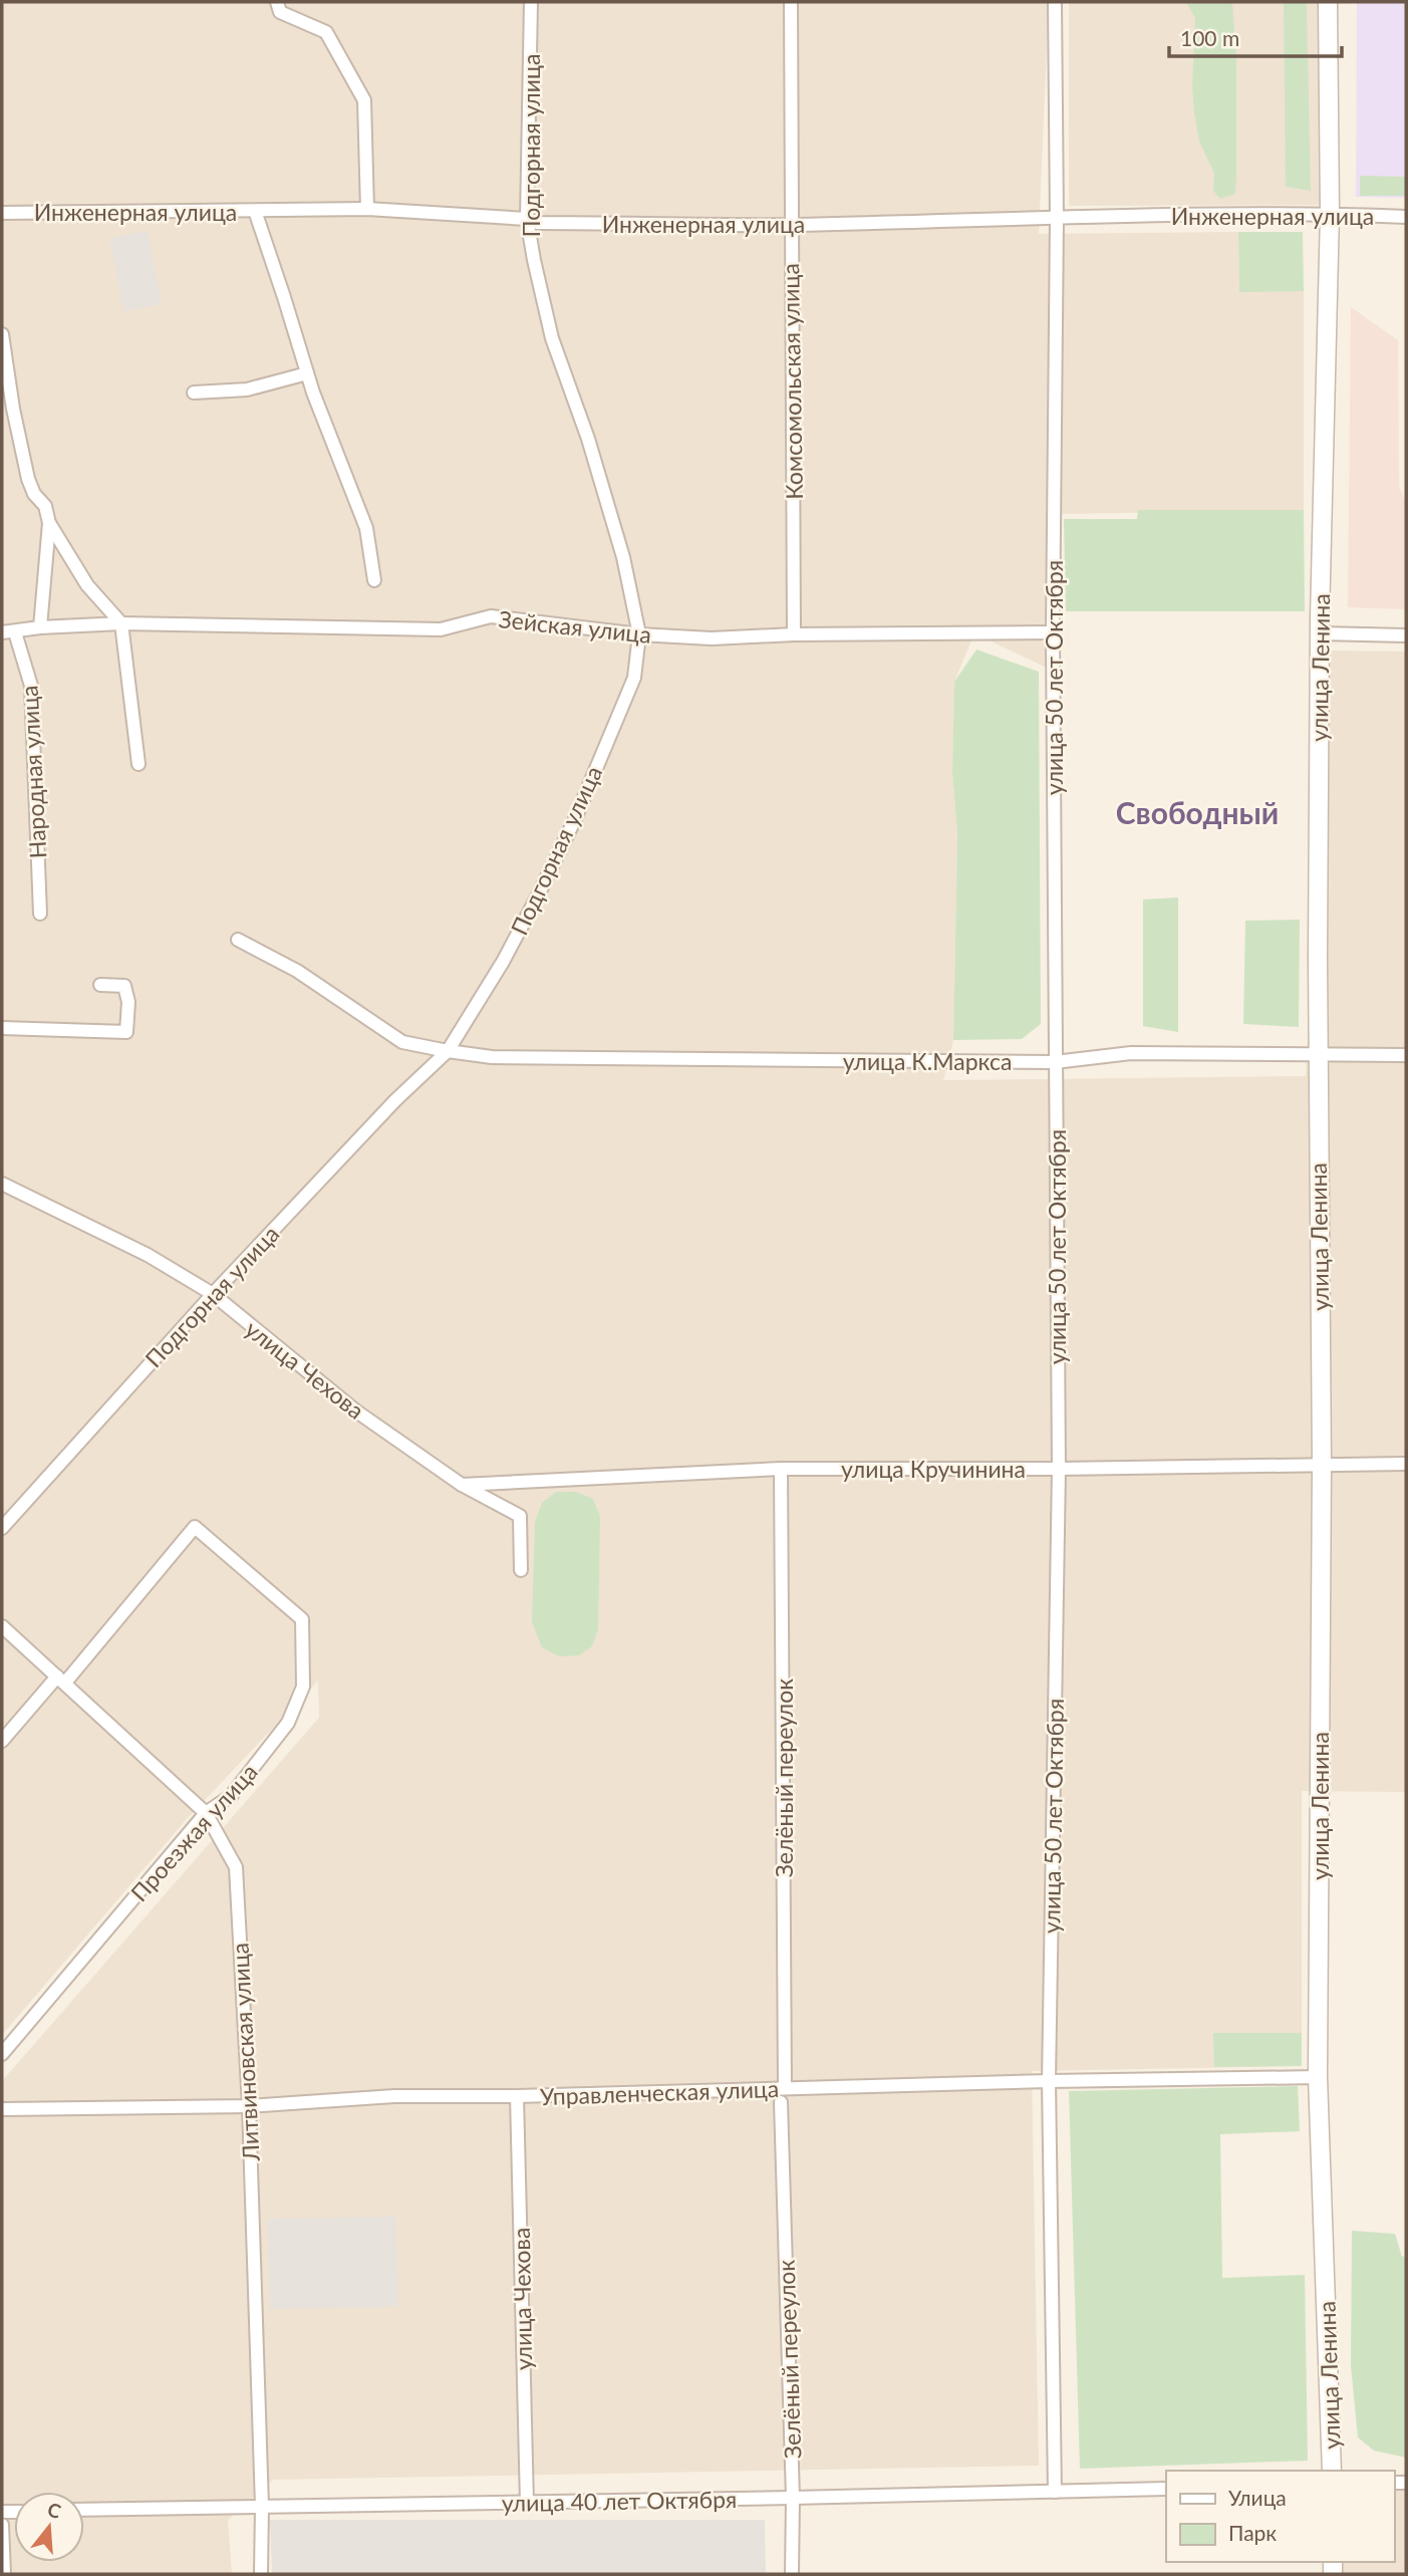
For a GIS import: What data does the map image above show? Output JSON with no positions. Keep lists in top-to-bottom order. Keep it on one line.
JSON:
{"streets":{"main road":["улица Ленина"],"street":["Подгорная улица","Инженерная улица","Комсомольская улица","Зейская улица","улица 50 лет Октября","Народная улица","улица К.Маркса","улица Чехова","улица Кручинина","Зелёный переулок","Проезжая улица","Литвиновская улица","Управленческая улица","улица 40 лет Октября"]},"crossings":[["Подгорная улица","Инженерная улица"],["Подгорная улица","Зейская улица"],["Подгорная улица","улица К.Маркса"],["Подгорная улица","улица Чехова"],["Инженерная улица","Комсомольская улица"],["Инженерная улица","улица Ленина"],["Инженерная улица","улица 50 лет Октября"],["Комсомольская улица","Зейская улица"],["Зейская улица","улица 50 лет Октября"],["Зейская улица","Народная улица"],["улица Ленина","улица К.Маркса"],["улица Ленина","улица Кручинина"],["улица Ленина","Управленческая улица"],["улица 50 лет Октября","улица К.Маркса"],["улица 50 лет Октября","улица Кручинина"],["улица 50 лет Октября","Управленческая улица"],["улица 50 лет Октября","улица 40 лет Октября"],["улица Чехова","улица Кручинина"],["улица Чехова","Управленческая улица"],["улица Чехова","улица 40 лет Октября"],["улица Кручинина","Зелёный переулок"],["Зелёный переулок","Управленческая улица"],["Зелёный переулок","улица 40 лет Октября"],["Проезжая улица","Литвиновская улица"],["Литвиновская улица","Управленческая улица"],["Литвиновская улица","улица 40 лет Октября"]],"districts":["Свободный"],"legend":["Улица","Парк"],"scale_bar":"100 m","north":"top"}
